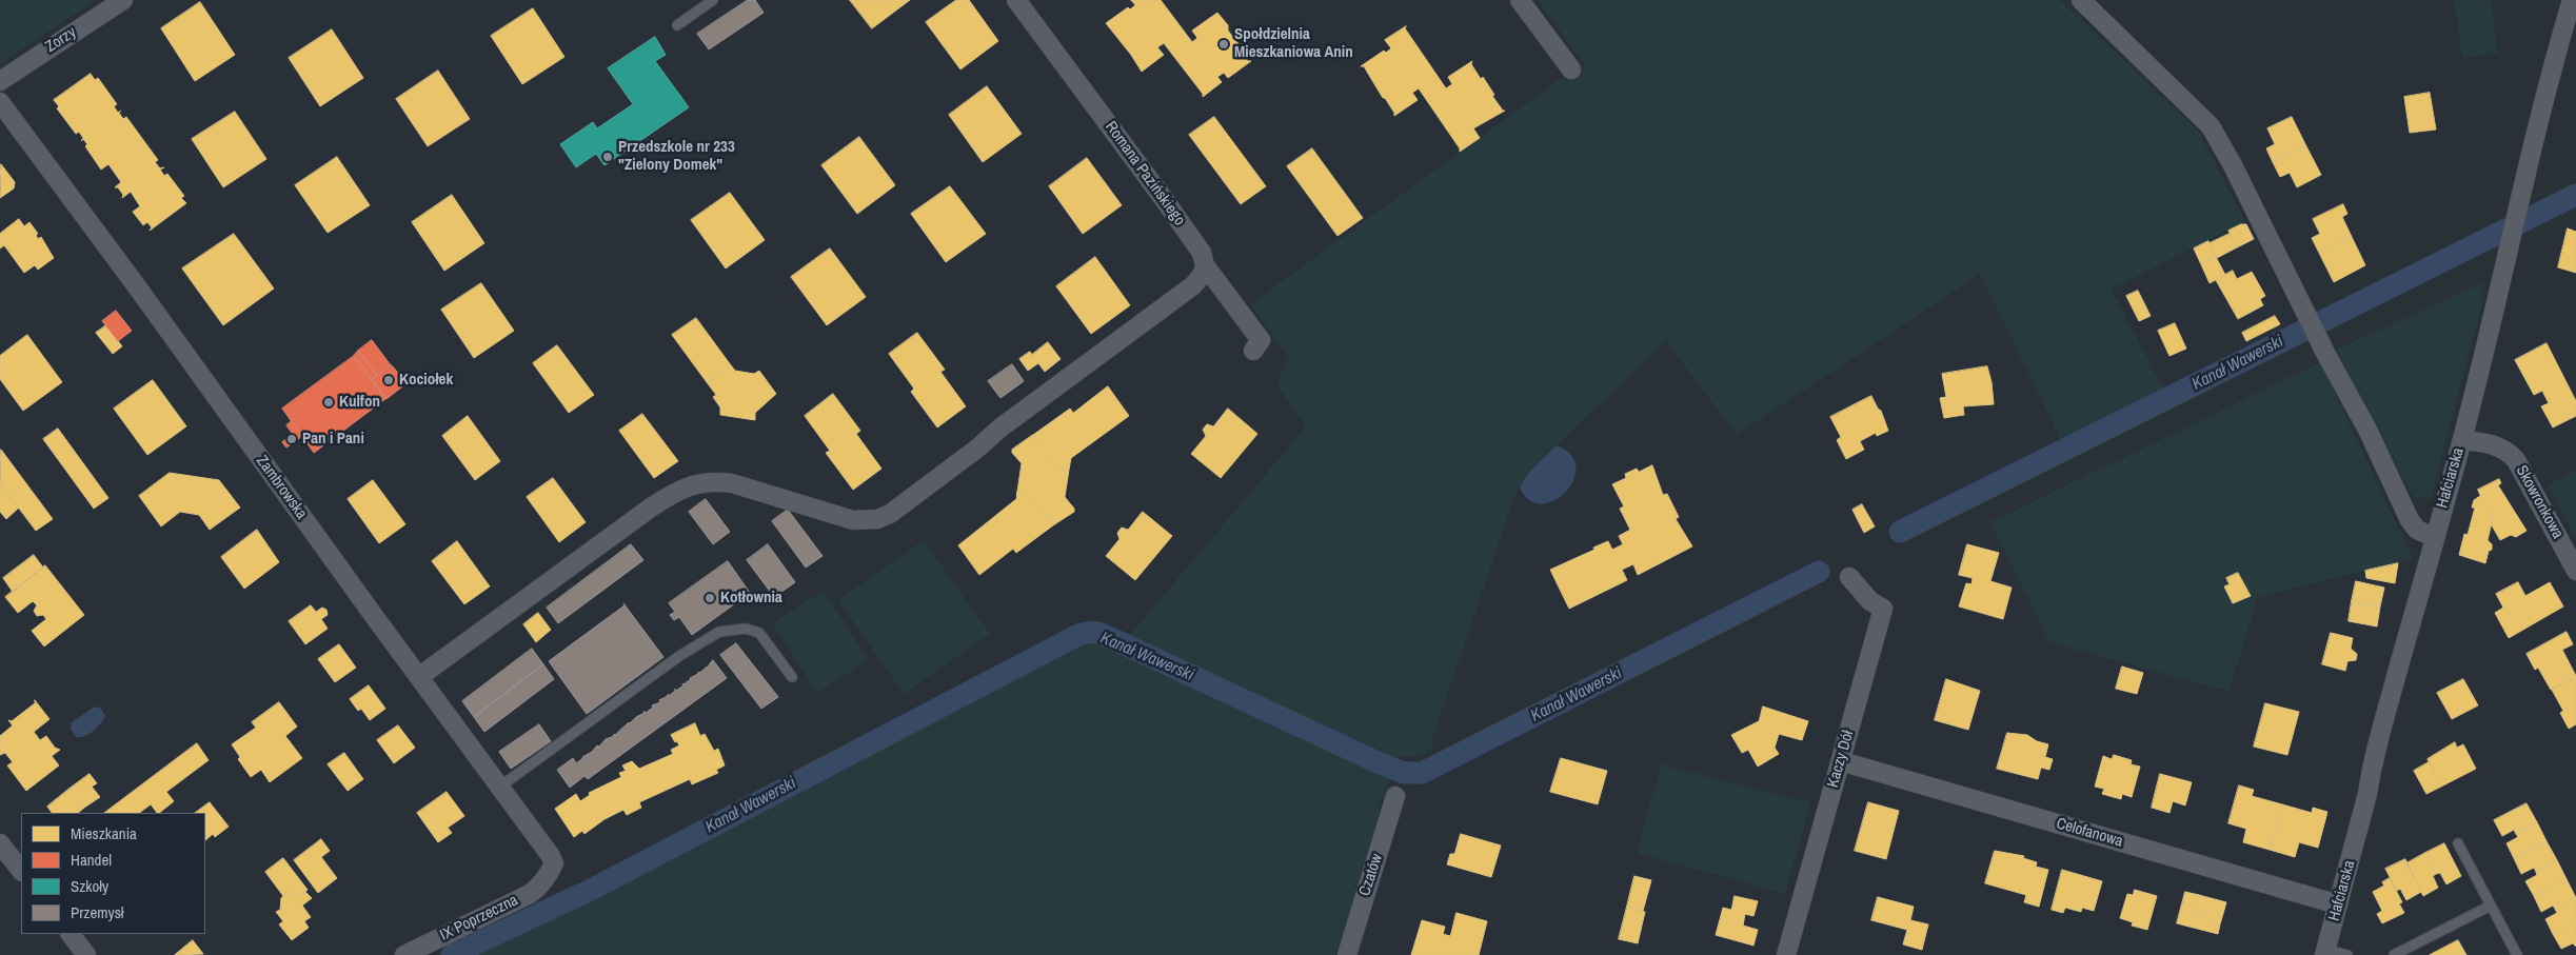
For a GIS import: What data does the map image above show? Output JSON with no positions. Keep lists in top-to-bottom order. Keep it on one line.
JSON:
{"streets":{"street":["Zorzy","Romana Pazińskiego","Hafciarska","Zambrowska","Skowronkowa","Kaczy Dół","Celofanowa","Czatów","IX Poprzeczna"]},"crossings":[["Hafciarska","Skowronkowa"],["Hafciarska","Celofanowa"],["Zambrowska","IX Poprzeczna"],["Kaczy Dół","Celofanowa"]],"water":["Kanał Wawerski"],"places":["Społdzielnia Mieszkaniowa Anin","Przedszkole nr 233 \"Zielony Domek\"","Kociołek","Kulfon","Pan i Pani","Kotłownia"],"legend":["Mieszkania","Handel","Szkoły","Przemysł"]}
